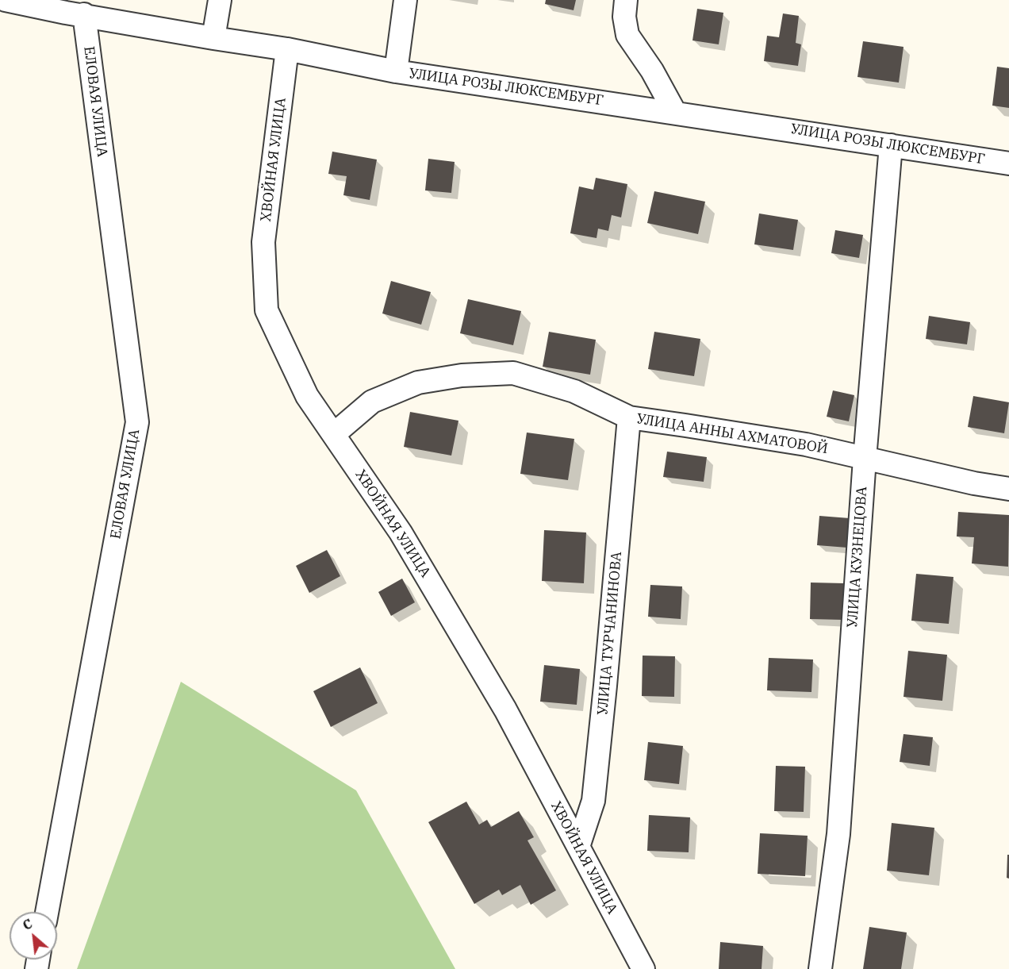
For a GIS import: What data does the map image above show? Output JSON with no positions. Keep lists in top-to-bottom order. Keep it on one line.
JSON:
{"streets":{"street":["УЛИЦА РОЗЫ ЛЮКСЕМБУРГ","ЕЛОВАЯ УЛИЦА","ХВОЙНАЯ УЛИЦА","УЛИЦА АННЫ АХМАТОВОЙ","УЛИЦА КУЗНЕЦОВА","УЛИЦА ТУРЧАНИНОВА"]},"crossings":[["УЛИЦА РОЗЫ ЛЮКСЕМБУРГ","ЕЛОВАЯ УЛИЦА"],["УЛИЦА РОЗЫ ЛЮКСЕМБУРГ","ХВОЙНАЯ УЛИЦА"],["УЛИЦА РОЗЫ ЛЮКСЕМБУРГ","УЛИЦА КУЗНЕЦОВА"],["ХВОЙНАЯ УЛИЦА","УЛИЦА АННЫ АХМАТОВОЙ"],["ХВОЙНАЯ УЛИЦА","УЛИЦА ТУРЧАНИНОВА"],["УЛИЦА АННЫ АХМАТОВОЙ","УЛИЦА КУЗНЕЦОВА"],["УЛИЦА АННЫ АХМАТОВОЙ","УЛИЦА ТУРЧАНИНОВА"]],"north":"top left"}
